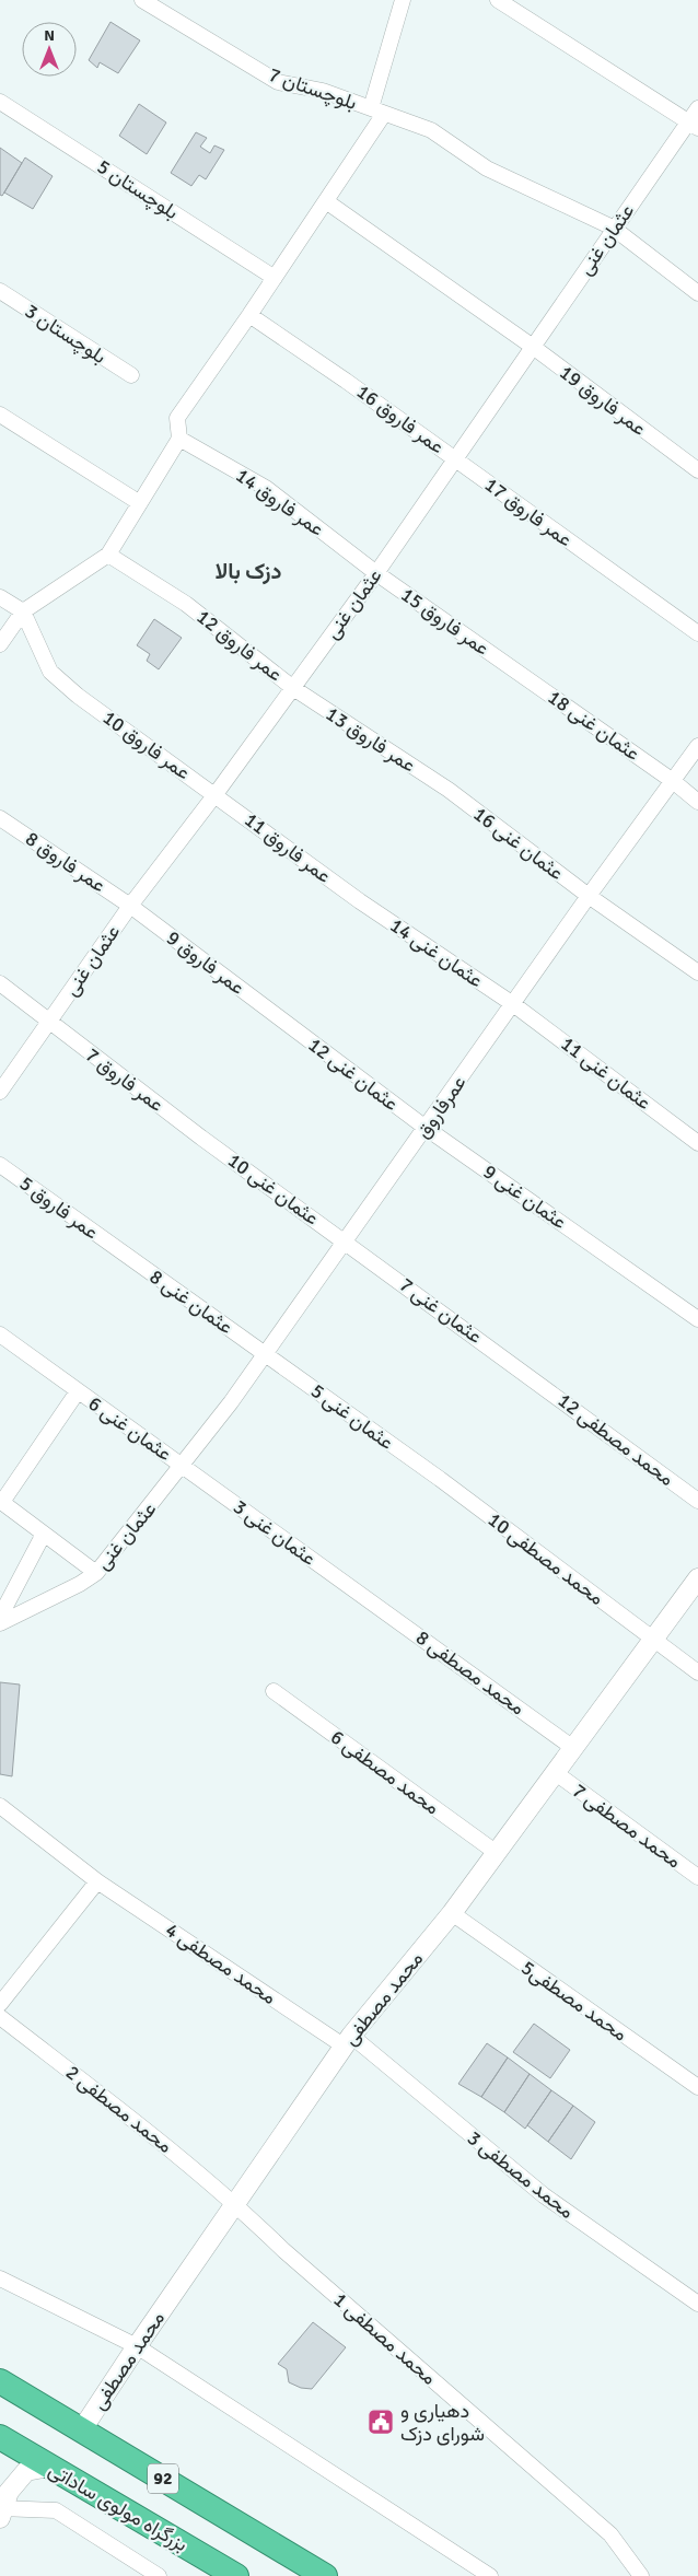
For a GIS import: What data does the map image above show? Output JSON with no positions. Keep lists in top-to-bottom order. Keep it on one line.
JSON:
{"streets":{"highway":["92","بزرگراه مولوی ساداتی"],"street":["بلوچستان 7","بلوچستان 5","عثمان غنی","بلوچستان 3","عمر فاروق 19","عمر فاروق 16","عمر فاروق 14","عمر فاروق 17","عمر فاروق 15","عمر فاروق 12","عثمان غنی 18","عمر فاروق 13","عمر فاروق 10","عثمان غنی 16","عمر فاروق 11","عمر فاروق 8","عثمان غنی 14","عمر فاروق 9","عثمان غنی 11","عثمان غنی 12","عمر فاروق 7","عمرفاروق","عثمان غنی 10","عثمان غنی 9","عمر فاروق 5","عثمان غنی 8","عثمان غنی 7","عثمان غنی 5","عثمان غنی 6","محمد مصطفی 12","عثمان غنی 3","محمد مصطفی 10","محمد مصطفی 8","محمد مصطفی 6","محمد مصطفی 7","محمد مصطفی 4","محمد مصطفی","محمد مصطفی5","محمد مصطفی 2","محمد مصطفی 3","محمد مصطفی 1"]},"crossings":[["بلوچستان 7","عثمان غنی"],["عثمان غنی","عمر فاروق 19"],["عثمان غنی","عمر فاروق 16"],["عثمان غنی","عمر فاروق 14"],["عثمان غنی","عمر فاروق 17"],["عثمان غنی","عمر فاروق 15"],["عثمان غنی","عمر فاروق 12"],["عثمان غنی","عمر فاروق 13"],["عثمان غنی","عمر فاروق 10"],["عثمان غنی","عمر فاروق 11"],["عثمان غنی","عمر فاروق 8"],["عثمان غنی","عمر فاروق 9"],["عثمان غنی","عمر فاروق 7"],["عثمان غنی","عمرفاروق"],["عثمان غنی","عثمان غنی 6"],["عثمان غنی","عثمان غنی 3"],["عمر فاروق 16","عمر فاروق 17"],["عمر فاروق 14","عمر فاروق 15"],["عمر فاروق 15","عثمان غنی 18"],["عمر فاروق 12","عمر فاروق 13"],["عثمان غنی 18","عمرفاروق"],["عمر فاروق 13","عثمان غنی 16"],["عمر فاروق 10","عمر فاروق 11"],["عثمان غنی 16","عمرفاروق"],["عمر فاروق 11","عثمان غنی 14"],["عمر فاروق 8","عمر فاروق 9"],["عثمان غنی 14","عثمان غنی 11"],["عثمان غنی 14","عمرفاروق"],["عمر فاروق 9","عثمان غنی 12"],["عثمان غنی 11","عمرفاروق"],["عثمان غنی 12","عمرفاروق"],["عثمان غنی 12","عثمان غنی 9"],["عمر فاروق 7","عثمان غنی 10"],["عمرفاروق","عثمان غنی 10"],["عمرفاروق","عثمان غنی 9"],["عمرفاروق","عثمان غنی 8"],["عمرفاروق","عثمان غنی 7"],["عمرفاروق","عثمان غنی 5"],["عمرفاروق","عثمان غنی 6"],["عمرفاروق","عثمان غنی 3"],["عثمان غنی 10","عثمان غنی 7"],["عمر فاروق 5","عثمان غنی 8"],["عثمان غنی 8","عثمان غنی 5"],["عثمان غنی 7","محمد مصطفی 12"],["عثمان غنی 5","محمد مصطفی 10"],["عثمان غنی 6","عثمان غنی 3"],["عثمان غنی 3","محمد مصطفی 8"],["محمد مصطفی 10","محمد مصطفی"],["محمد مصطفی 8","محمد مصطفی"],["محمد مصطفی 6","محمد مصطفی"],["محمد مصطفی 7","محمد مصطفی"],["محمد مصطفی 4","محمد مصطفی"],["محمد مصطفی 4","محمد مصطفی 3"],["محمد مصطفی","محمد مصطفی5"],["محمد مصطفی","محمد مصطفی 2"],["محمد مصطفی","محمد مصطفی 3"],["محمد مصطفی","محمد مصطفی 1"],["محمد مصطفی","92"],["محمد مصطفی 2","محمد مصطفی 1"]],"districts":["دزک بالا"],"places":{"public building":["دهیاری و شورای دزک"]},"north":"top"}
